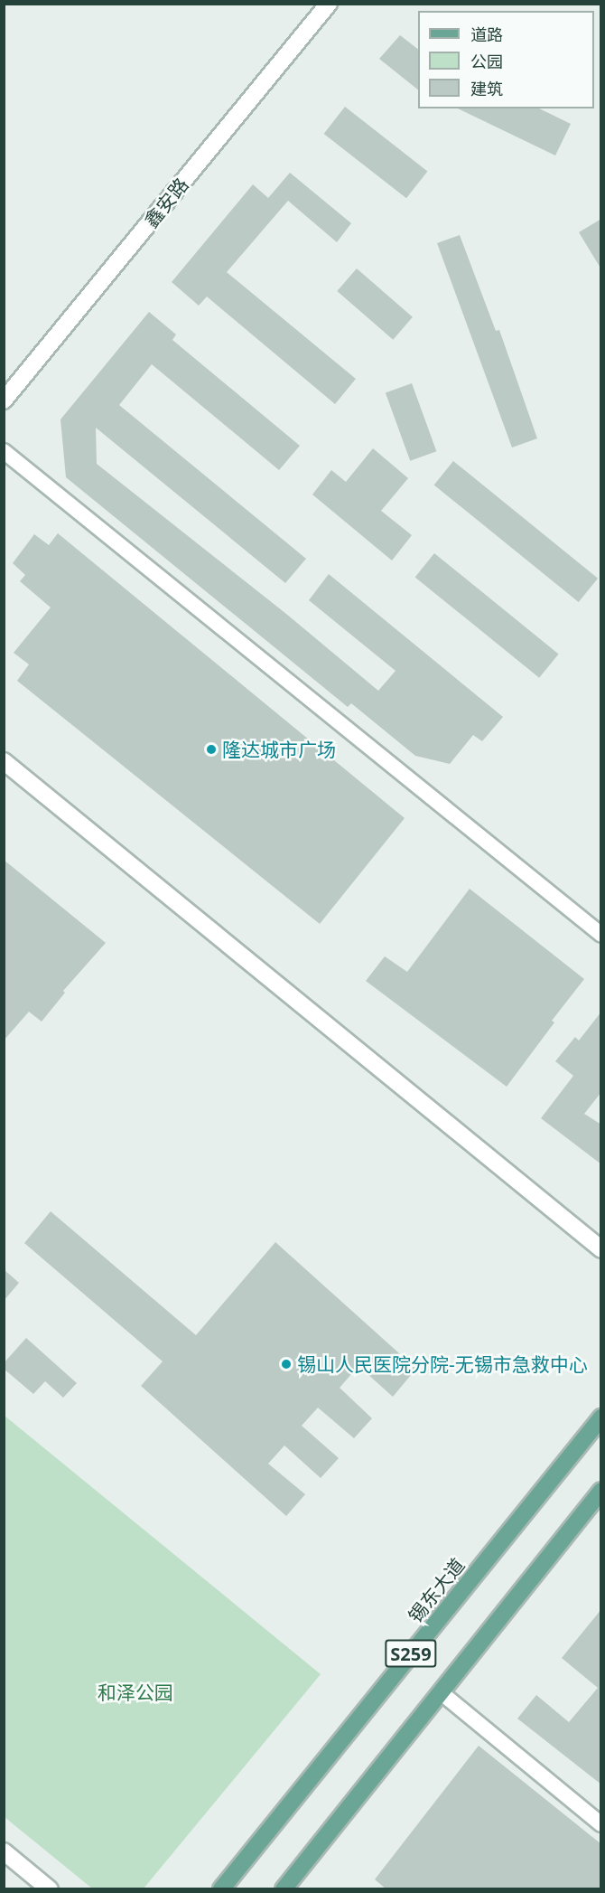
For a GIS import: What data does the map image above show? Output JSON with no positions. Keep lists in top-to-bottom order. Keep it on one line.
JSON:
{"streets":{"main road":["锡东大道","S259"],"street":["鑫安路"]},"parks":["和泽公园"],"places":["隆达城市广场","锡山人民医院分院-无锡市急救中心"],"legend":["道路","公园","建筑"]}
